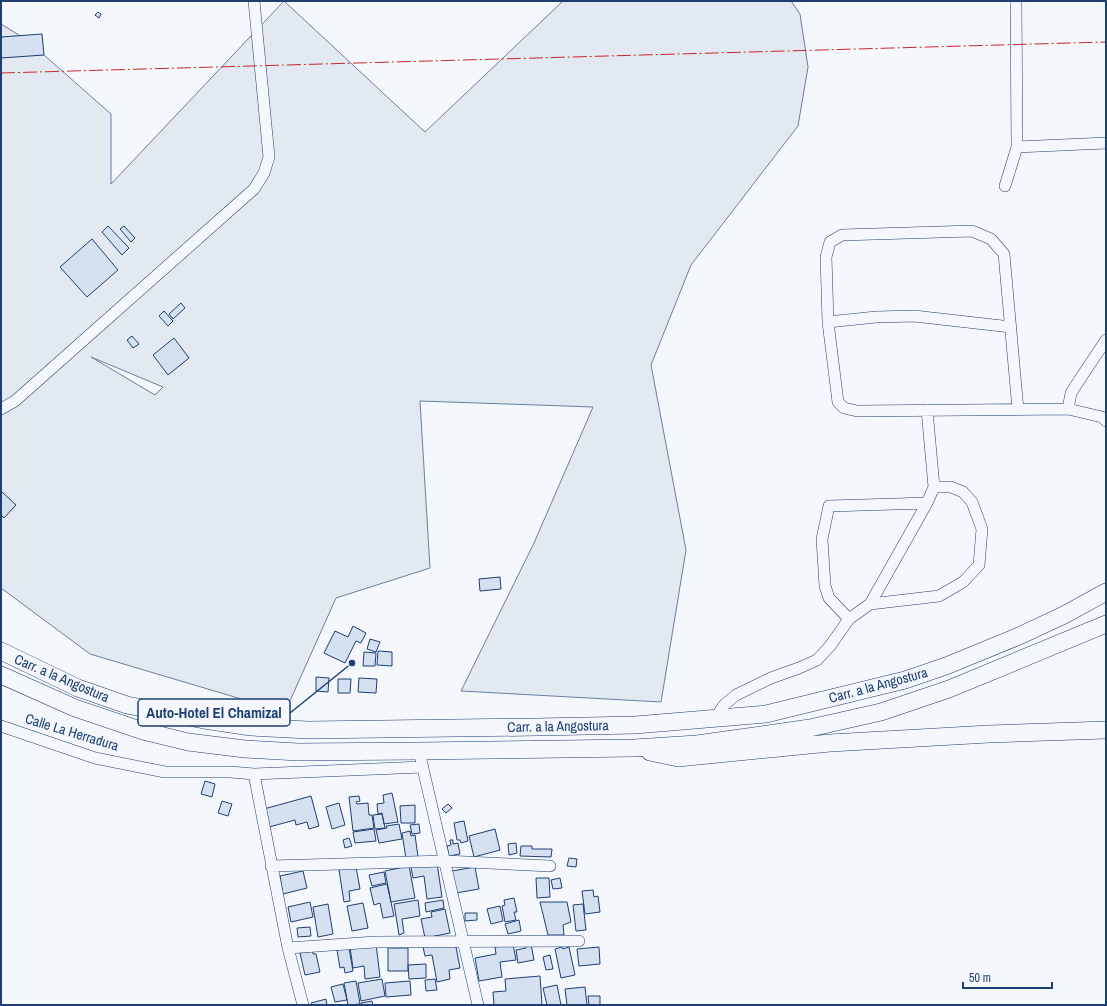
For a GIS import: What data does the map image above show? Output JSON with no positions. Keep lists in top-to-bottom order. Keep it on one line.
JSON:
{"streets":{"main road":["Carr. a la Angostura"],"street":["Calle La Herradura"]},"crossings":[["Carr. a la Angostura","Calle La Herradura"]],"places":["Auto-Hotel El Chamizal"],"scale_bar":"50 m"}
